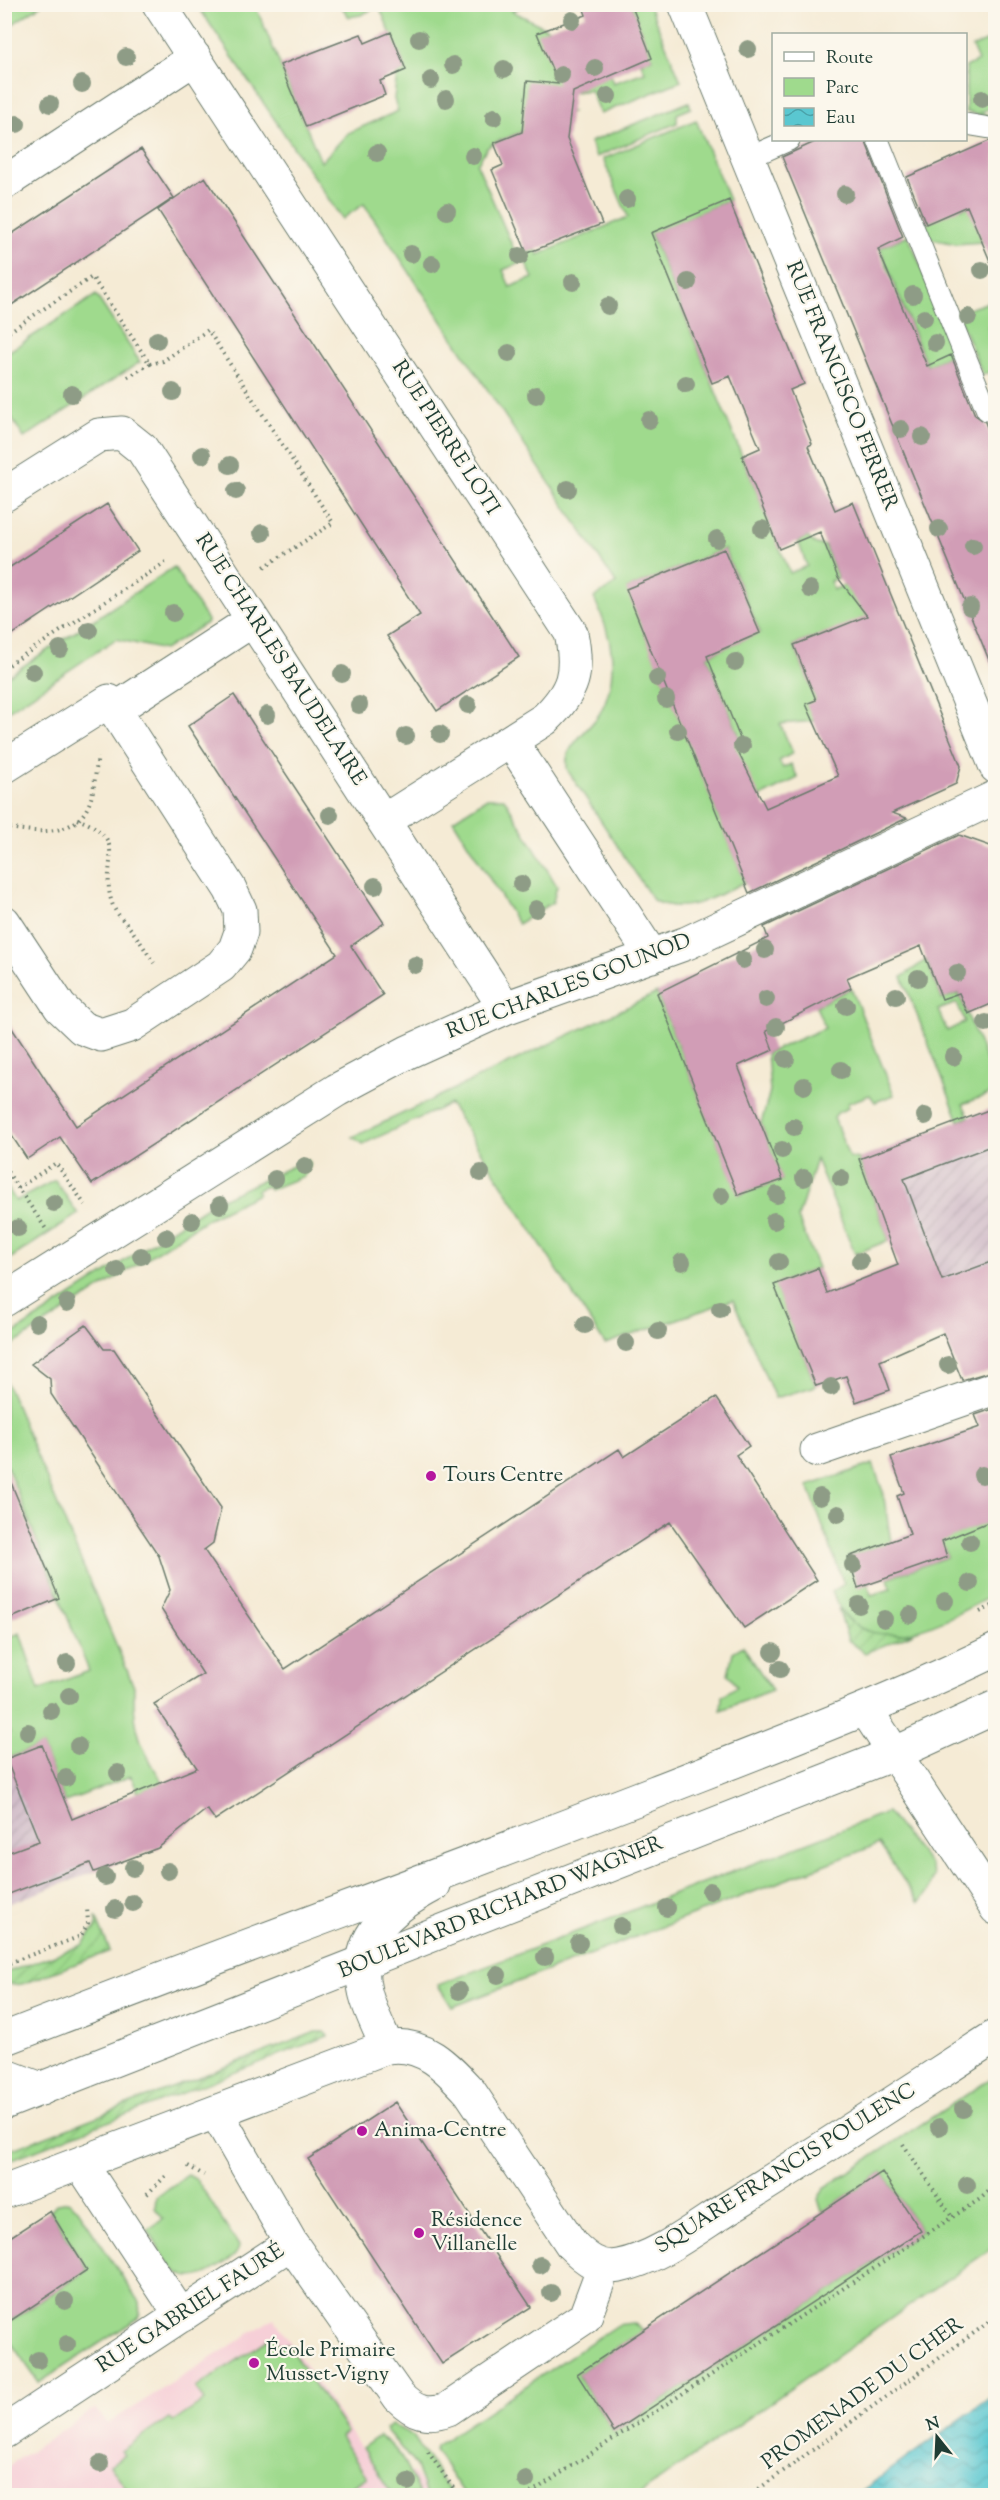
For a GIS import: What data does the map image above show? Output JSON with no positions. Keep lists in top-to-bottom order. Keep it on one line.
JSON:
{"streets":{"street":["RUE FRANCISCO FERRER","RUE PIERRE LOTI","RUE CHARLES BAUDELAIRE","RUE CHARLES GOUNOD","BOULEVARD RICHARD WAGNER","SQUARE FRANCIS POULENC","RUE GABRIEL FAURÉ"],"path":["PROMENADE DU CHER"]},"crossings":[["RUE PIERRE LOTI","RUE CHARLES BAUDELAIRE"],["RUE CHARLES BAUDELAIRE","RUE CHARLES GOUNOD"]],"places":["Tours Centre","Anima-Centre","Résidence Villanelle","École Primaire Musset-Vigny"],"legend":["Route","Parc","Eau"],"north":"top"}
